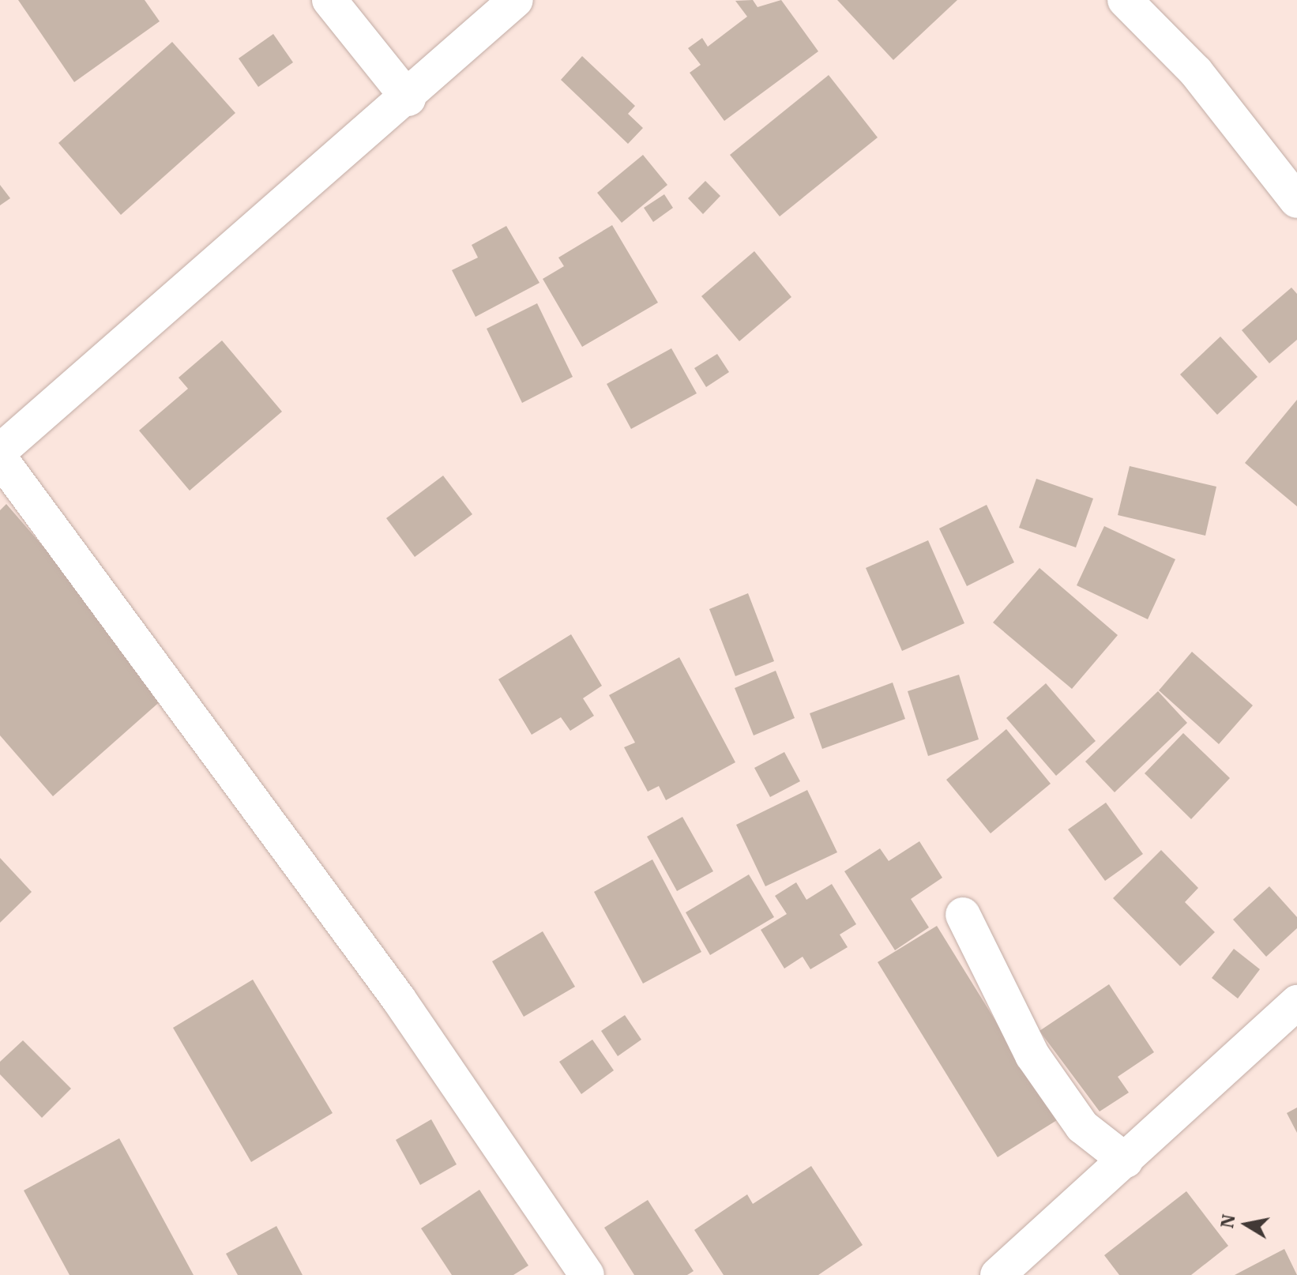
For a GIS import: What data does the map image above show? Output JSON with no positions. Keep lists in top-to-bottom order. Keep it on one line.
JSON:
{"north":"left"}
